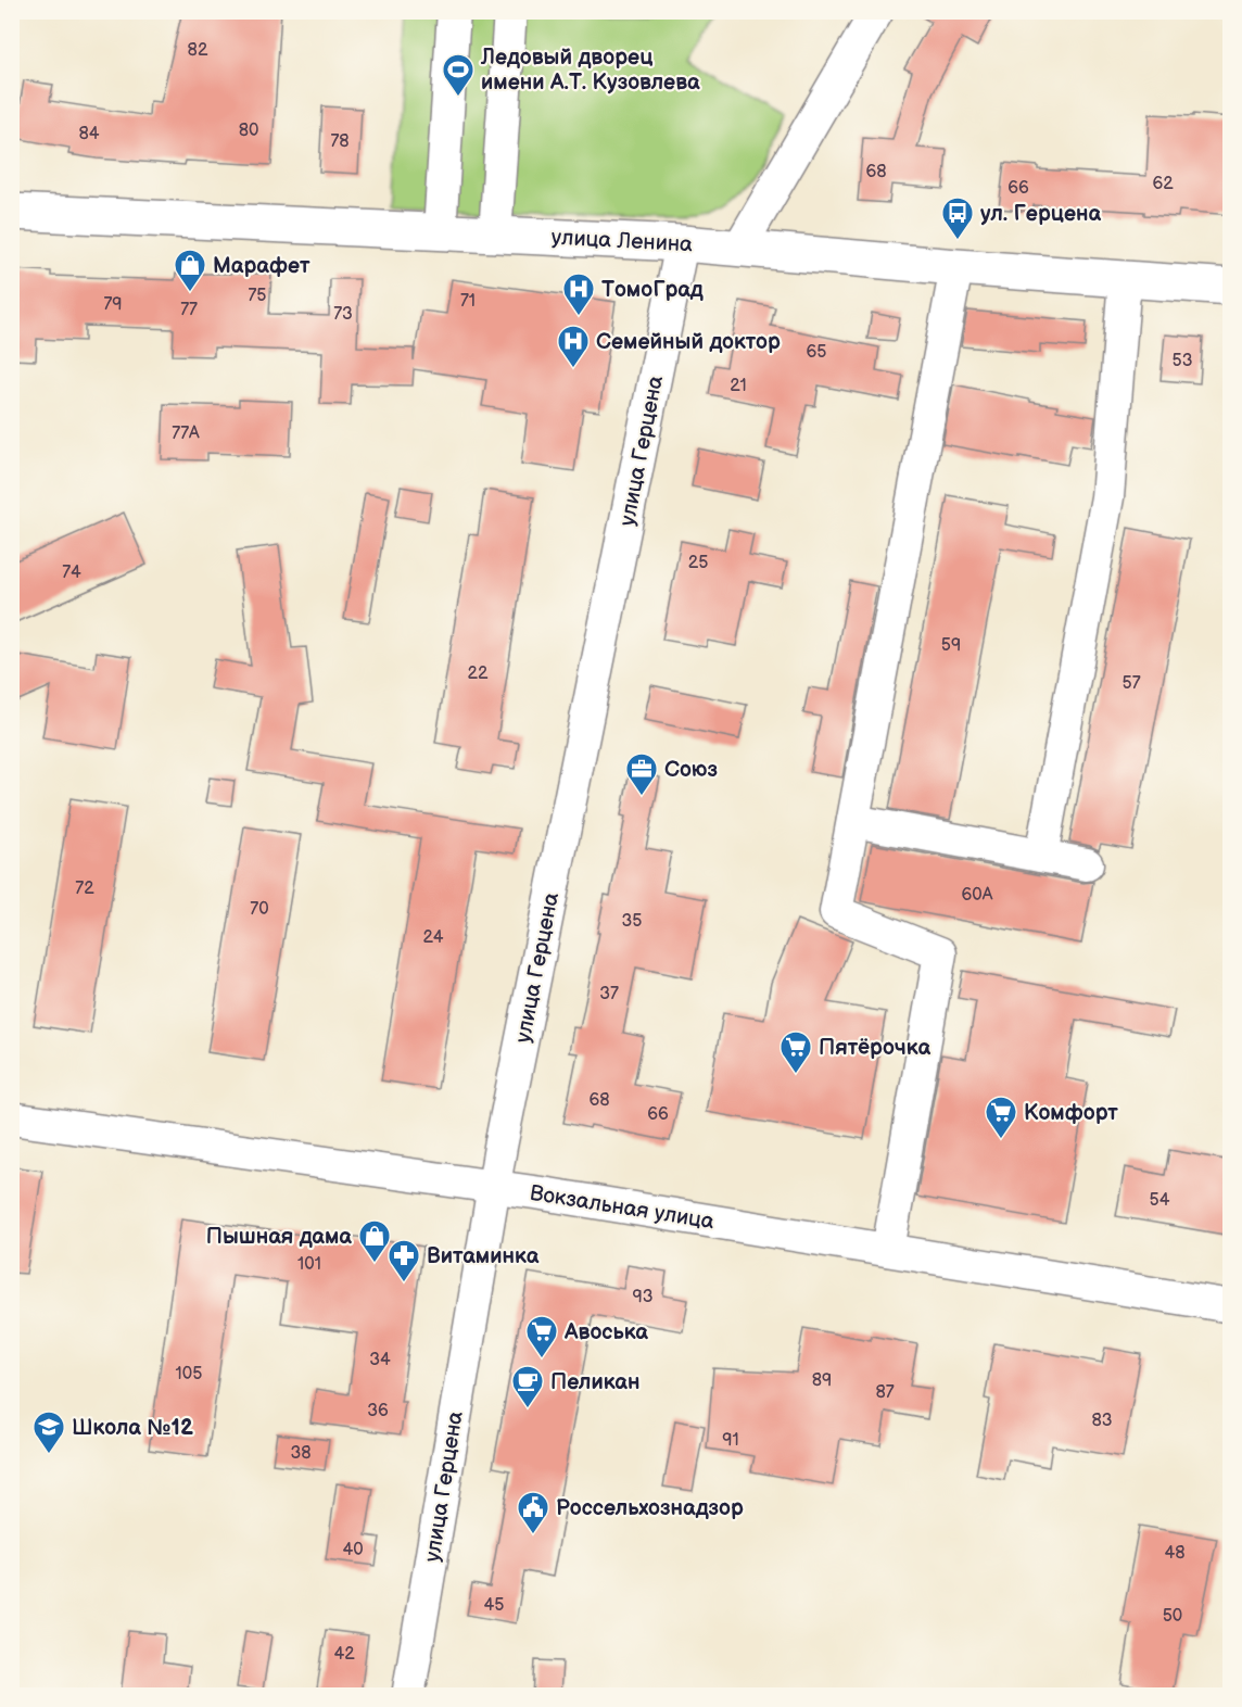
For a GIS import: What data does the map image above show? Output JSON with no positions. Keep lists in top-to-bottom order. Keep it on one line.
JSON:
{"streets":{"main road":["улица Ленина"],"street":["улица Герцена","Вокзальная улица"]},"crossings":[["улица Ленина","улица Герцена"],["улица Герцена","Вокзальная улица"]],"places":{"sports":["Ледовый дворец имени А.Т. Кузовлева"],"bus stop":["ул. Герцена"],"shop":["Марафет","Пышная дама"],"hospital":["ТомоГрад","Семейный доктор"],"office":["Союз"],"supermarket":["Пятёрочка","Комфорт","Авоська"],"pharmacy":["Витаминка"],"cafe":["Пеликан"],"school or university":["Школа №12"],"public building":["Россельхознадзор"]},"house_numbers":["82","80","84","78","68","62","66","75","71","79","77","73","65","53","21","77А","25","74","59","22","57","72","60А","70","35","24","37","68","66","54","101","93","34","105","89","87","36","83","91","38","40","48","45","50","42"]}
